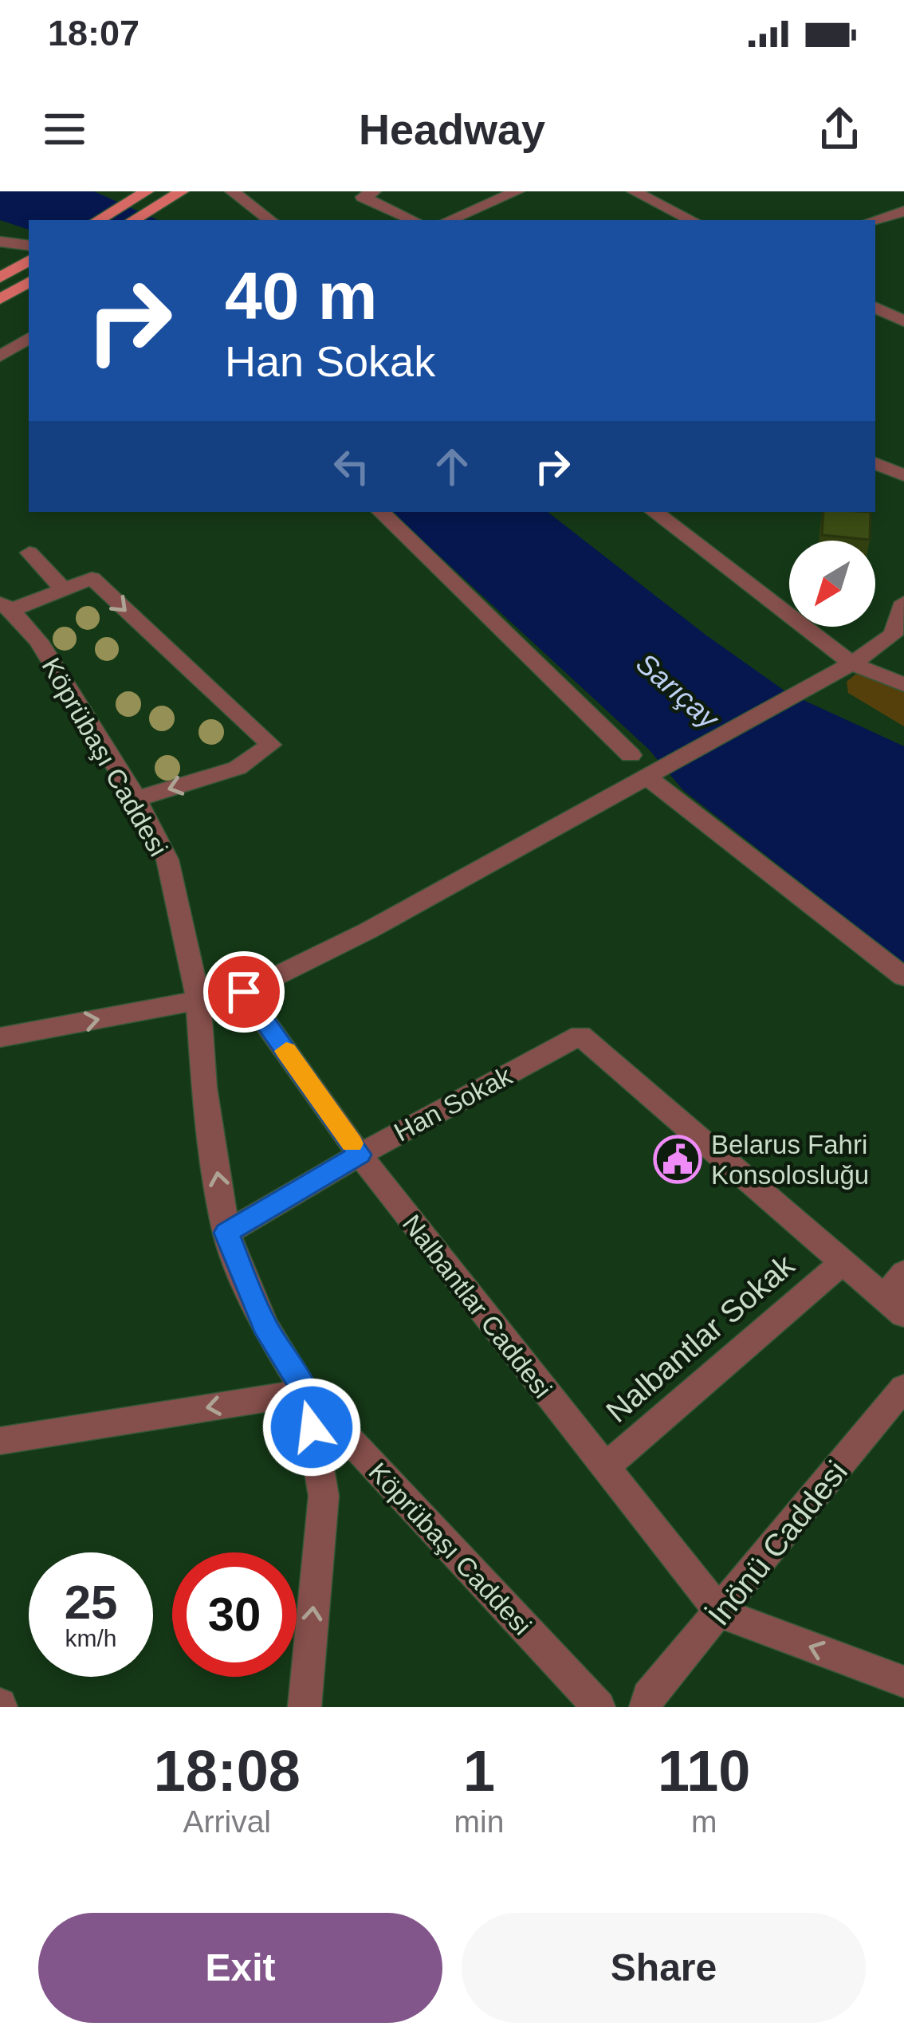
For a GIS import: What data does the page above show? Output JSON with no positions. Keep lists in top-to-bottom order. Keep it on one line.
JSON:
{"streets":{"street":["Köprübaşı Caddesi","Han Sokak","Nalbantlar Caddesi","Nalbantlar Sokak","İnönü Caddesi"]},"crossings":[["Köprübaşı Caddesi","Han Sokak"],["Han Sokak","Nalbantlar Caddesi"],["Han Sokak","Nalbantlar Sokak"],["Nalbantlar Caddesi","Nalbantlar Sokak"],["Nalbantlar Caddesi","İnönü Caddesi"]],"water":["Sarıçay"],"places":{"public building":["Belarus Fahri Konsolosluğu"]},"north":"bottom left","page":{"status":"18:07","header":"Headway","turn":["40 m","Han Sokak"],"speed":"25 km/h","limit":"30","eta":["18:08","Arrival","1","min","110","m"],"buttons":["Exit","Share"]}}
